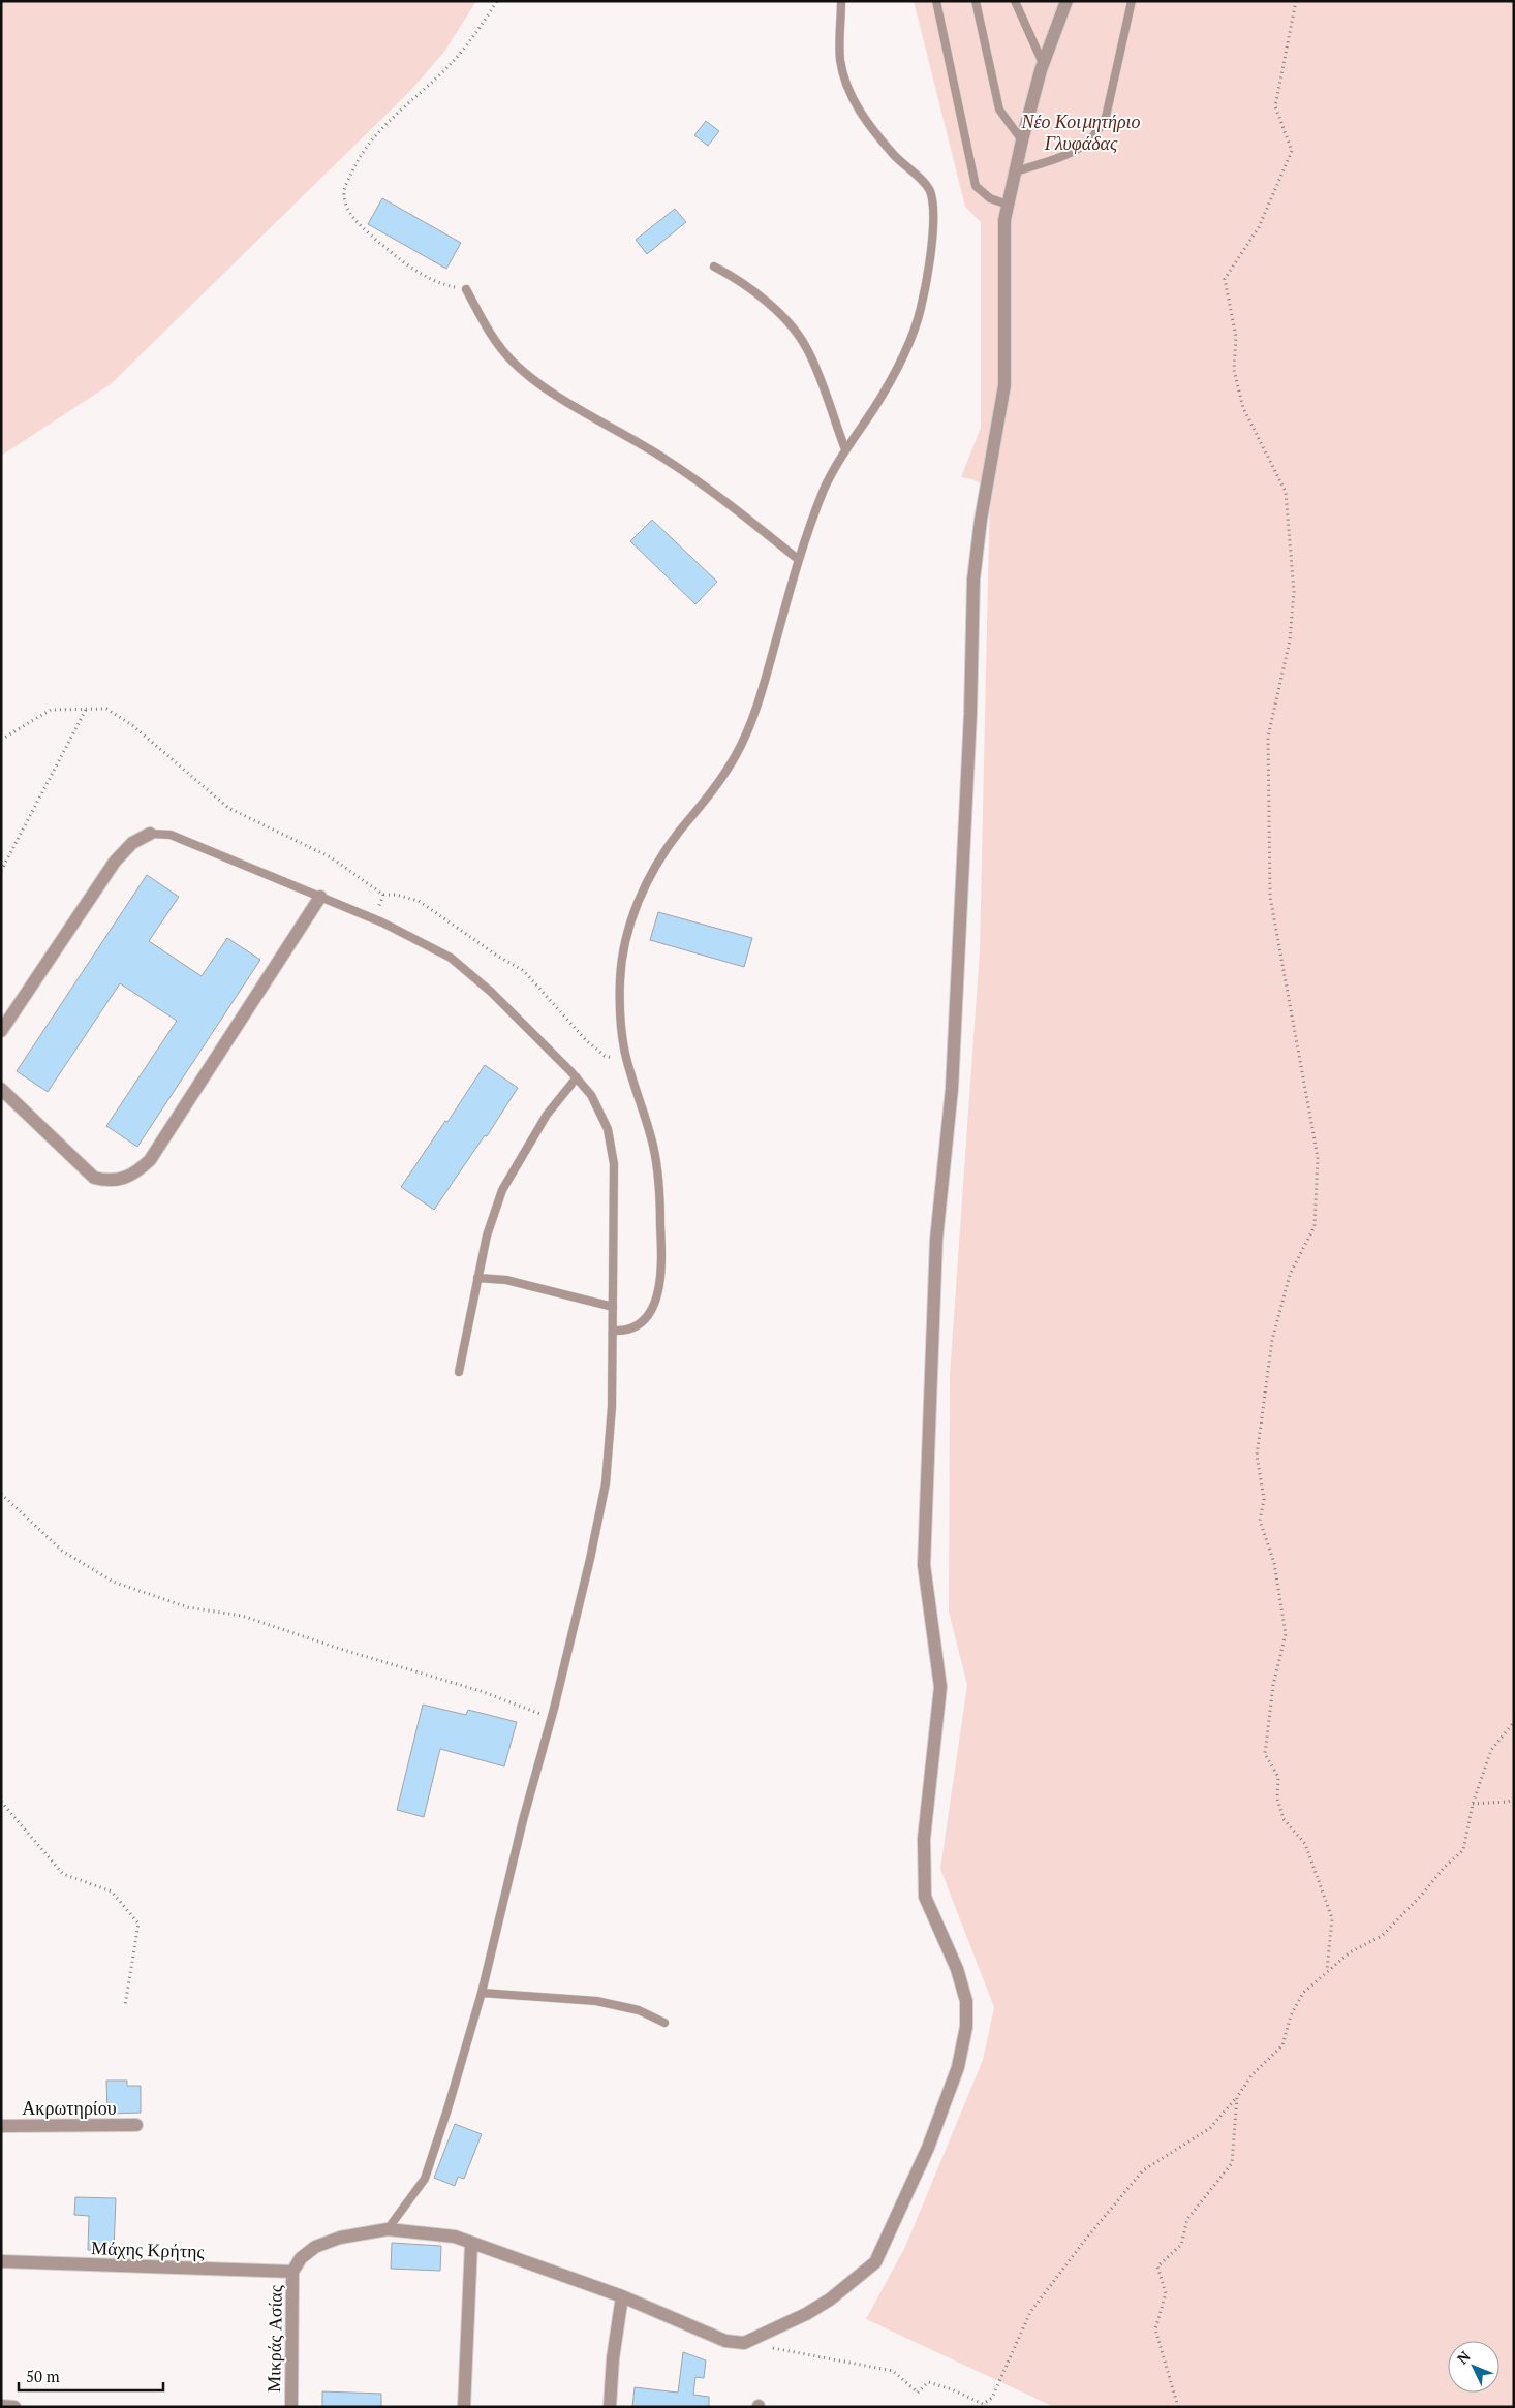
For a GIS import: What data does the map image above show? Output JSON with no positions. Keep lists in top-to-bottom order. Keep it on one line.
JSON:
{"streets":{"street":["Ακρωτηρίου","Μάχης Κρήτης","Μικράς Ασίας"]},"crossings":[["Μάχης Κρήτης","Μικράς Ασίας"]],"parks":["Νέο Κοιμητήριο Γλυφάδας"],"scale_bar":"50 m","north":"top left"}
